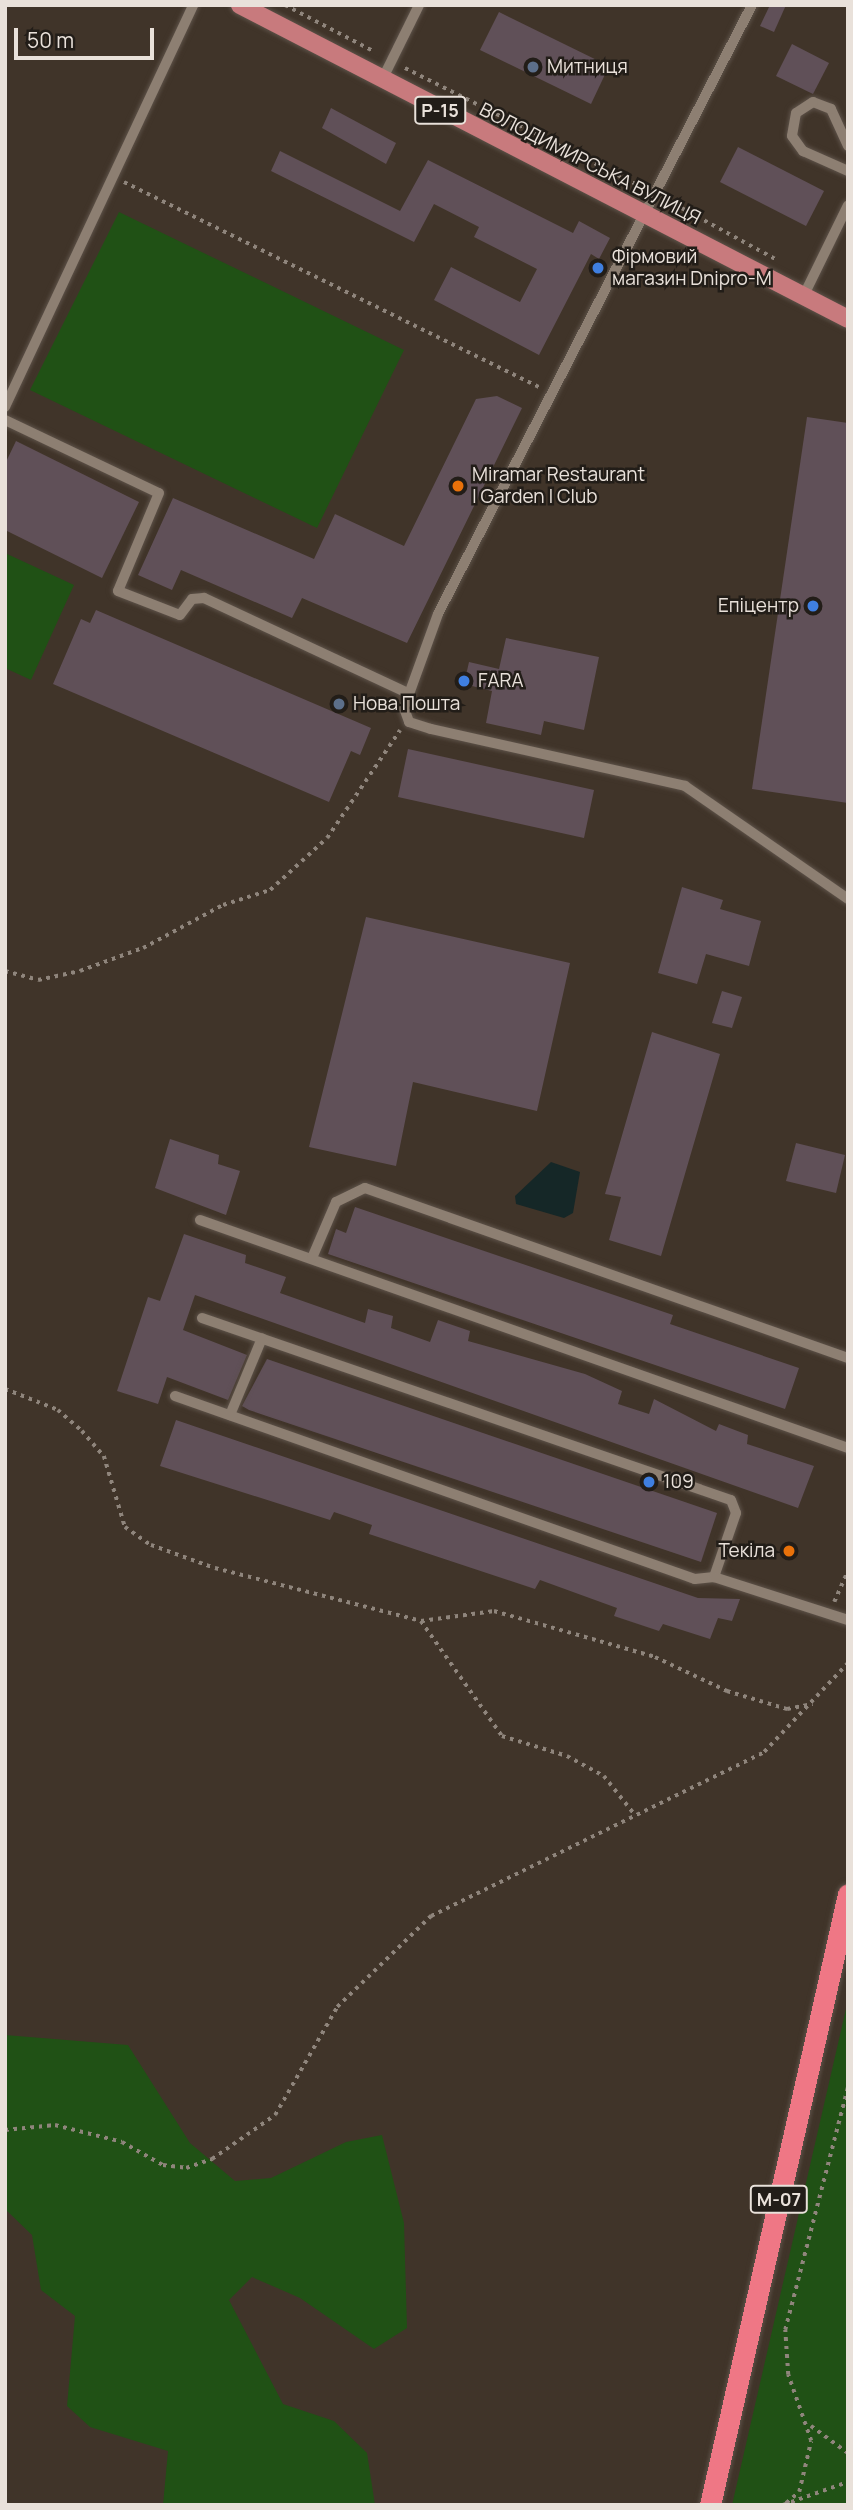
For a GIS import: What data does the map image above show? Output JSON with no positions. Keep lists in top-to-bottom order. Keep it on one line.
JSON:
{"streets":{"highway":["М-07"],"main road":["Р-15","ВОЛОДИМИРСЬКА ВУЛИЦЯ"]},"places":["Митниця","Фірмовий магазин Dnipro-M","Miramar Restaurant | Garden | Club","Епіцентр","FARA","Нова Пошта","109","Текіла"],"scale_bar":"50 m"}
